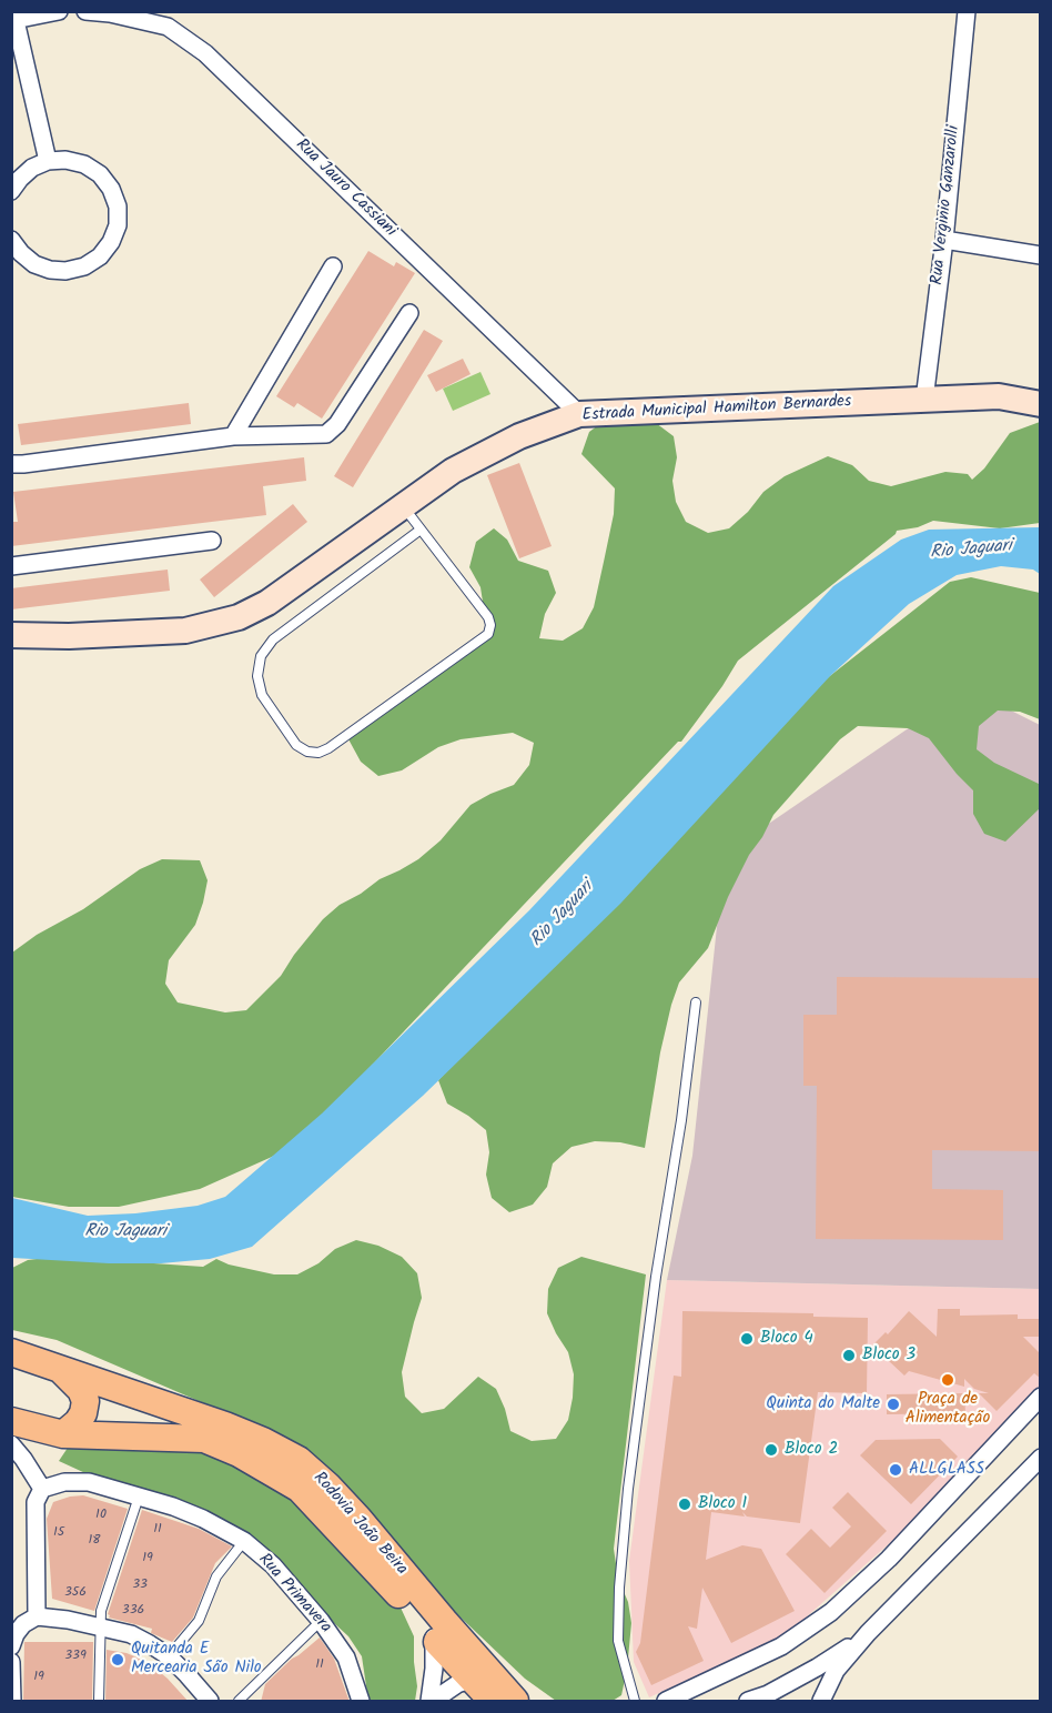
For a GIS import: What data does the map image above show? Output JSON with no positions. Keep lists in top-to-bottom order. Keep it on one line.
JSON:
{"streets":{"main road":["Rodovia João Beira"],"street":["Rua Jauro Cassiani","Rua Verginio Ganzarolli","Estrada Municipal Hamilton Bernardes","Rua Primavera"]},"crossings":[["Rua Jauro Cassiani","Estrada Municipal Hamilton Bernardes"],["Rua Verginio Ganzarolli","Estrada Municipal Hamilton Bernardes"]],"water":["Rio Jaguari"],"places":["Bloco 4","Bloco 3","Praça de Alimentação","Quinta do Malte","Bloco 2","ALLGLASS","Bloco 1","Quitanda E Mercearia São Nilo"],"house_numbers":["10","11","15","18","19","33","356","336","339","11","19"]}
